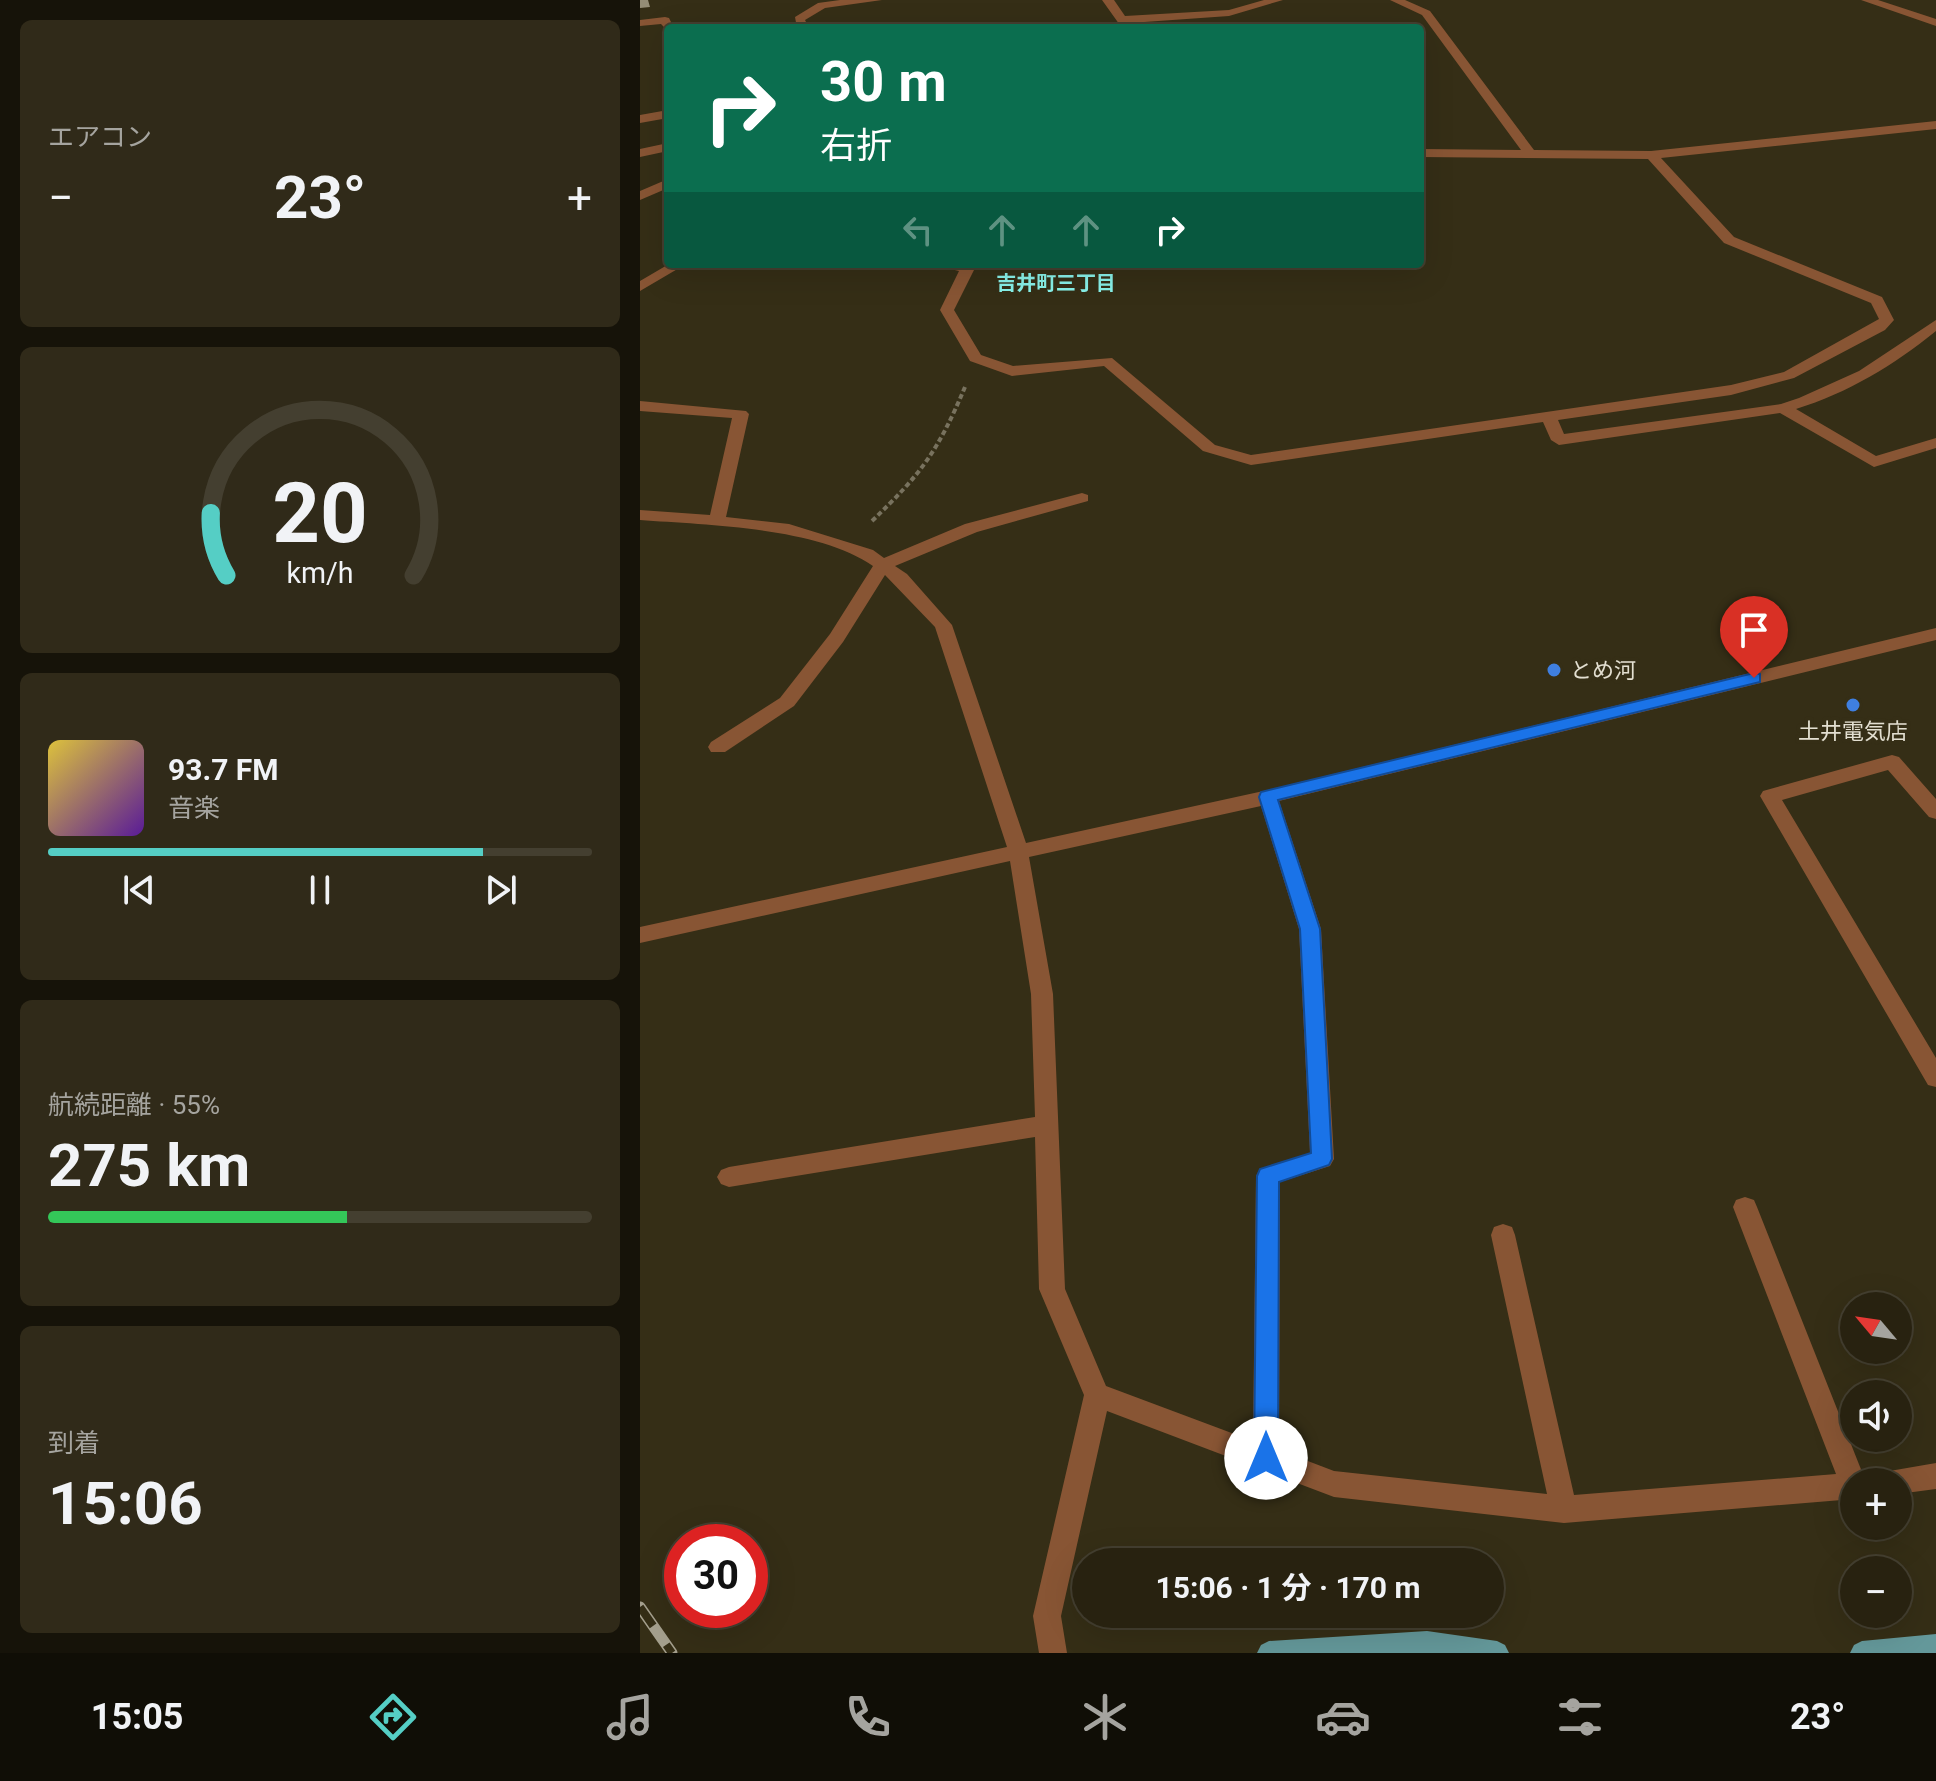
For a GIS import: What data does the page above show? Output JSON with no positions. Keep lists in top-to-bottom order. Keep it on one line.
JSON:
{"districts":["吉井町三丁目"],"places":["とめ河","土井電気店"],"north":"top left","page":{"tile":["エアコン",["航続距離 · 55%","275 km"],["到着","15:06"]],"turn":["30 m","右折"],"heat":["−","23°","+"],"song":["93.7 FM","音楽"],"map_buttons":["+","−"],"limit":"30","trip":"15:06 · 1 分 · 170 m","tabs":["15:05","23°"],"gauge":["20","km/h"]}}
